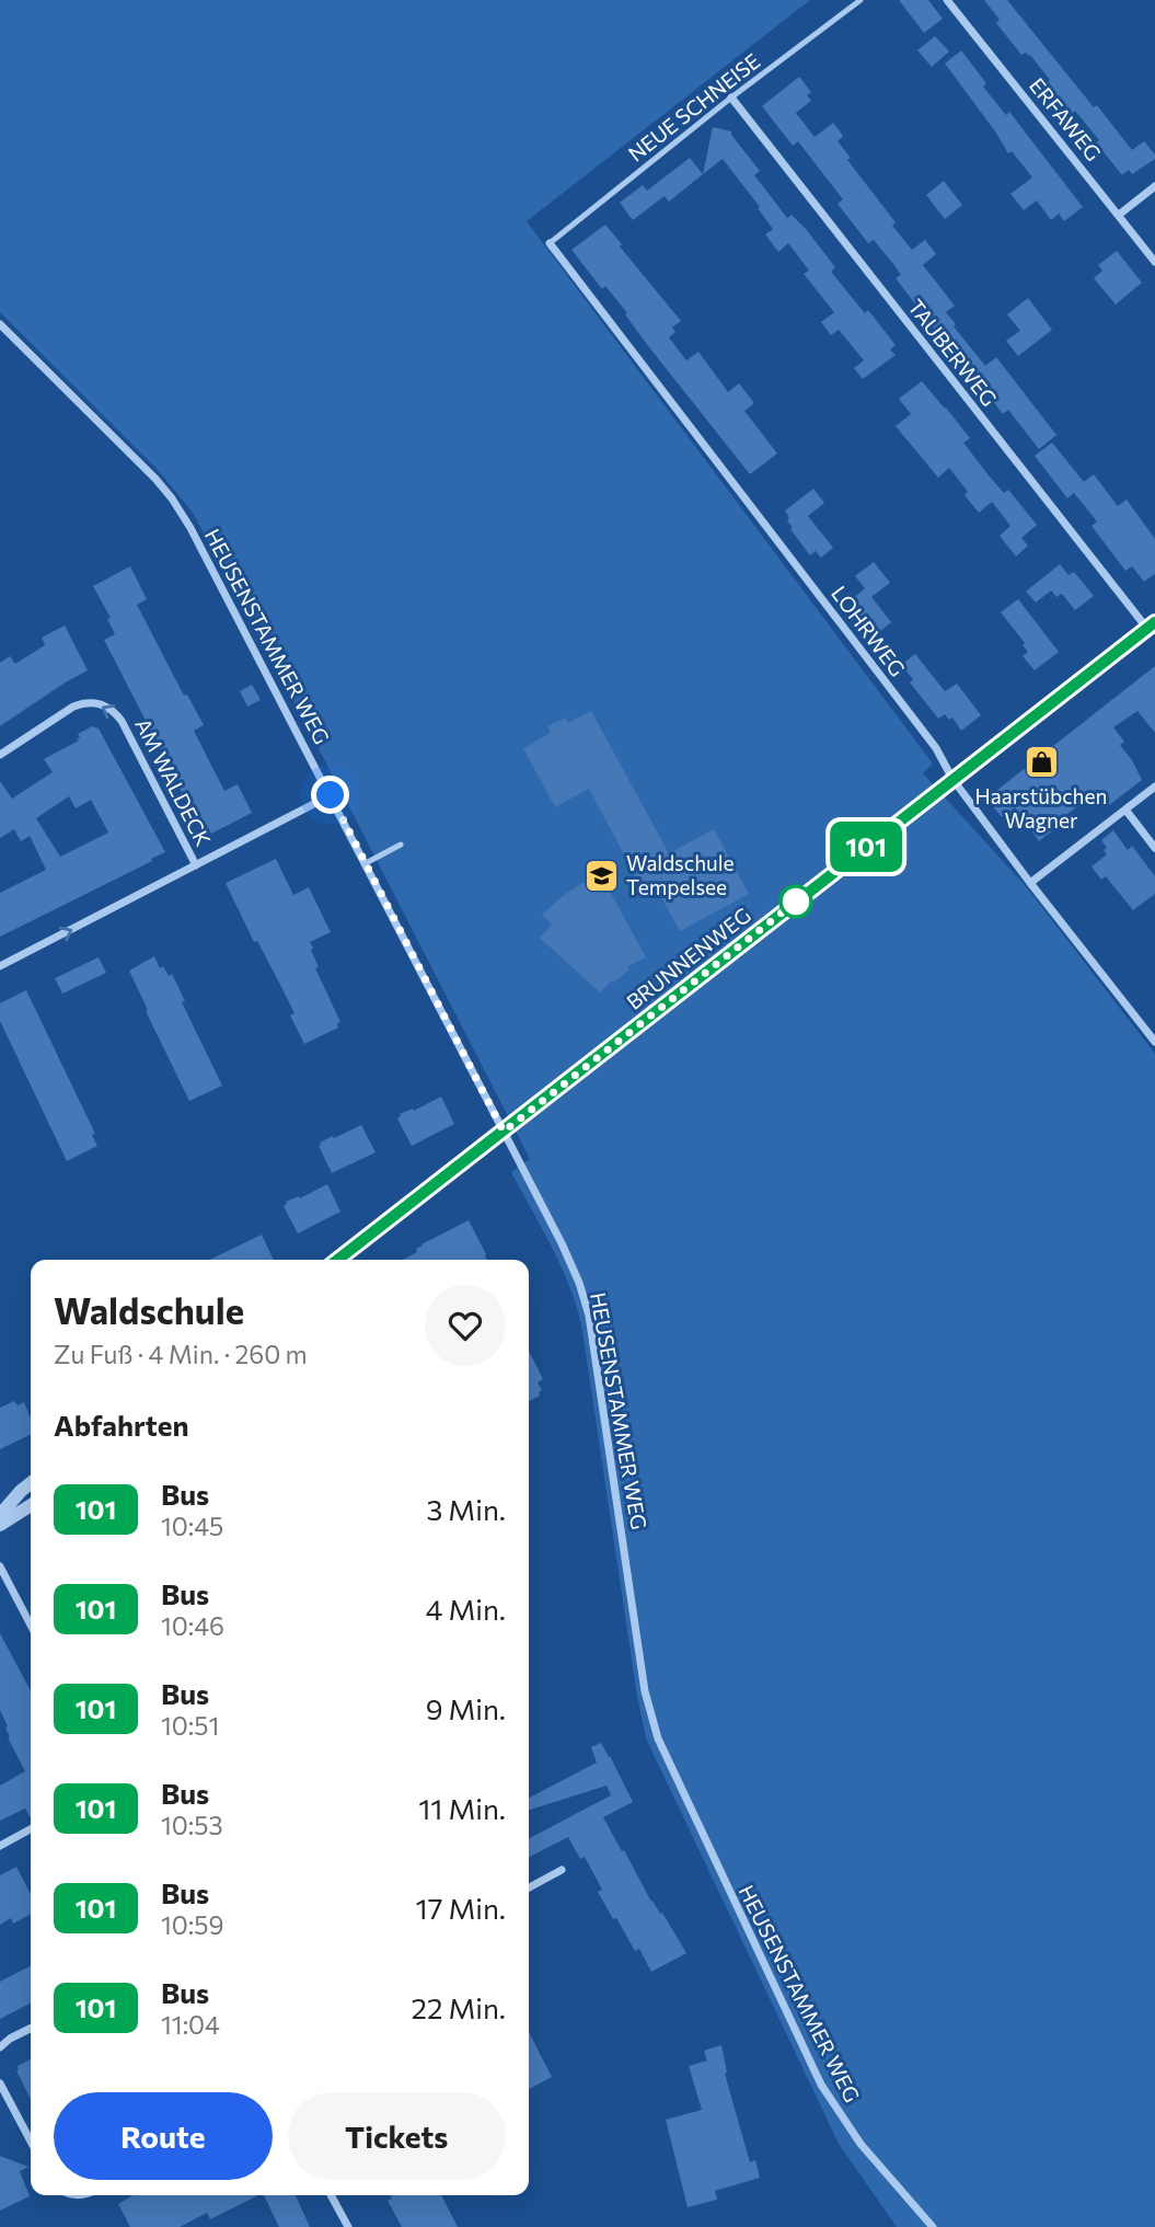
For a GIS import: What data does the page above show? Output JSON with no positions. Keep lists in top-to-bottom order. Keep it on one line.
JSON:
{"streets":{"street":["ERFAWEG","TAUBERWEG","LOHRWEG","HEUSENSTAMMER WEG","AM WALDECK","BRUNNENWEG"],"lane":["NEUE SCHNEISE"]},"crossings":[["NEUE SCHNEISE","TAUBERWEG"],["NEUE SCHNEISE","LOHRWEG"],["TAUBERWEG","BRUNNENWEG"],["LOHRWEG","BRUNNENWEG"],["HEUSENSTAMMER WEG","BRUNNENWEG"]],"places":{"shop":["Haarstübchen Wagner"],"school or university":["Waldschule Tempelsee"]},"lines":["bus line 101"],"page":{"on_map":"101","heading":[["Waldschule","Zu Fuß · 4 Min. · 260 m"],"Abfahrten"],"list":[{"mark":"101","name":"Bus","note":"10:45","value":"3 Min."},{"mark":"101","name":"Bus","note":"10:46","value":"4 Min."},{"mark":"101","name":"Bus","note":"10:51","value":"9 Min."},{"mark":"101","name":"Bus","note":"10:53","value":"11 Min."},{"mark":"101","name":"Bus","note":"10:59","value":"17 Min."},{"mark":"101","name":"Bus","note":"11:04","value":"22 Min."}],"buttons":["Route","Tickets"]}}
